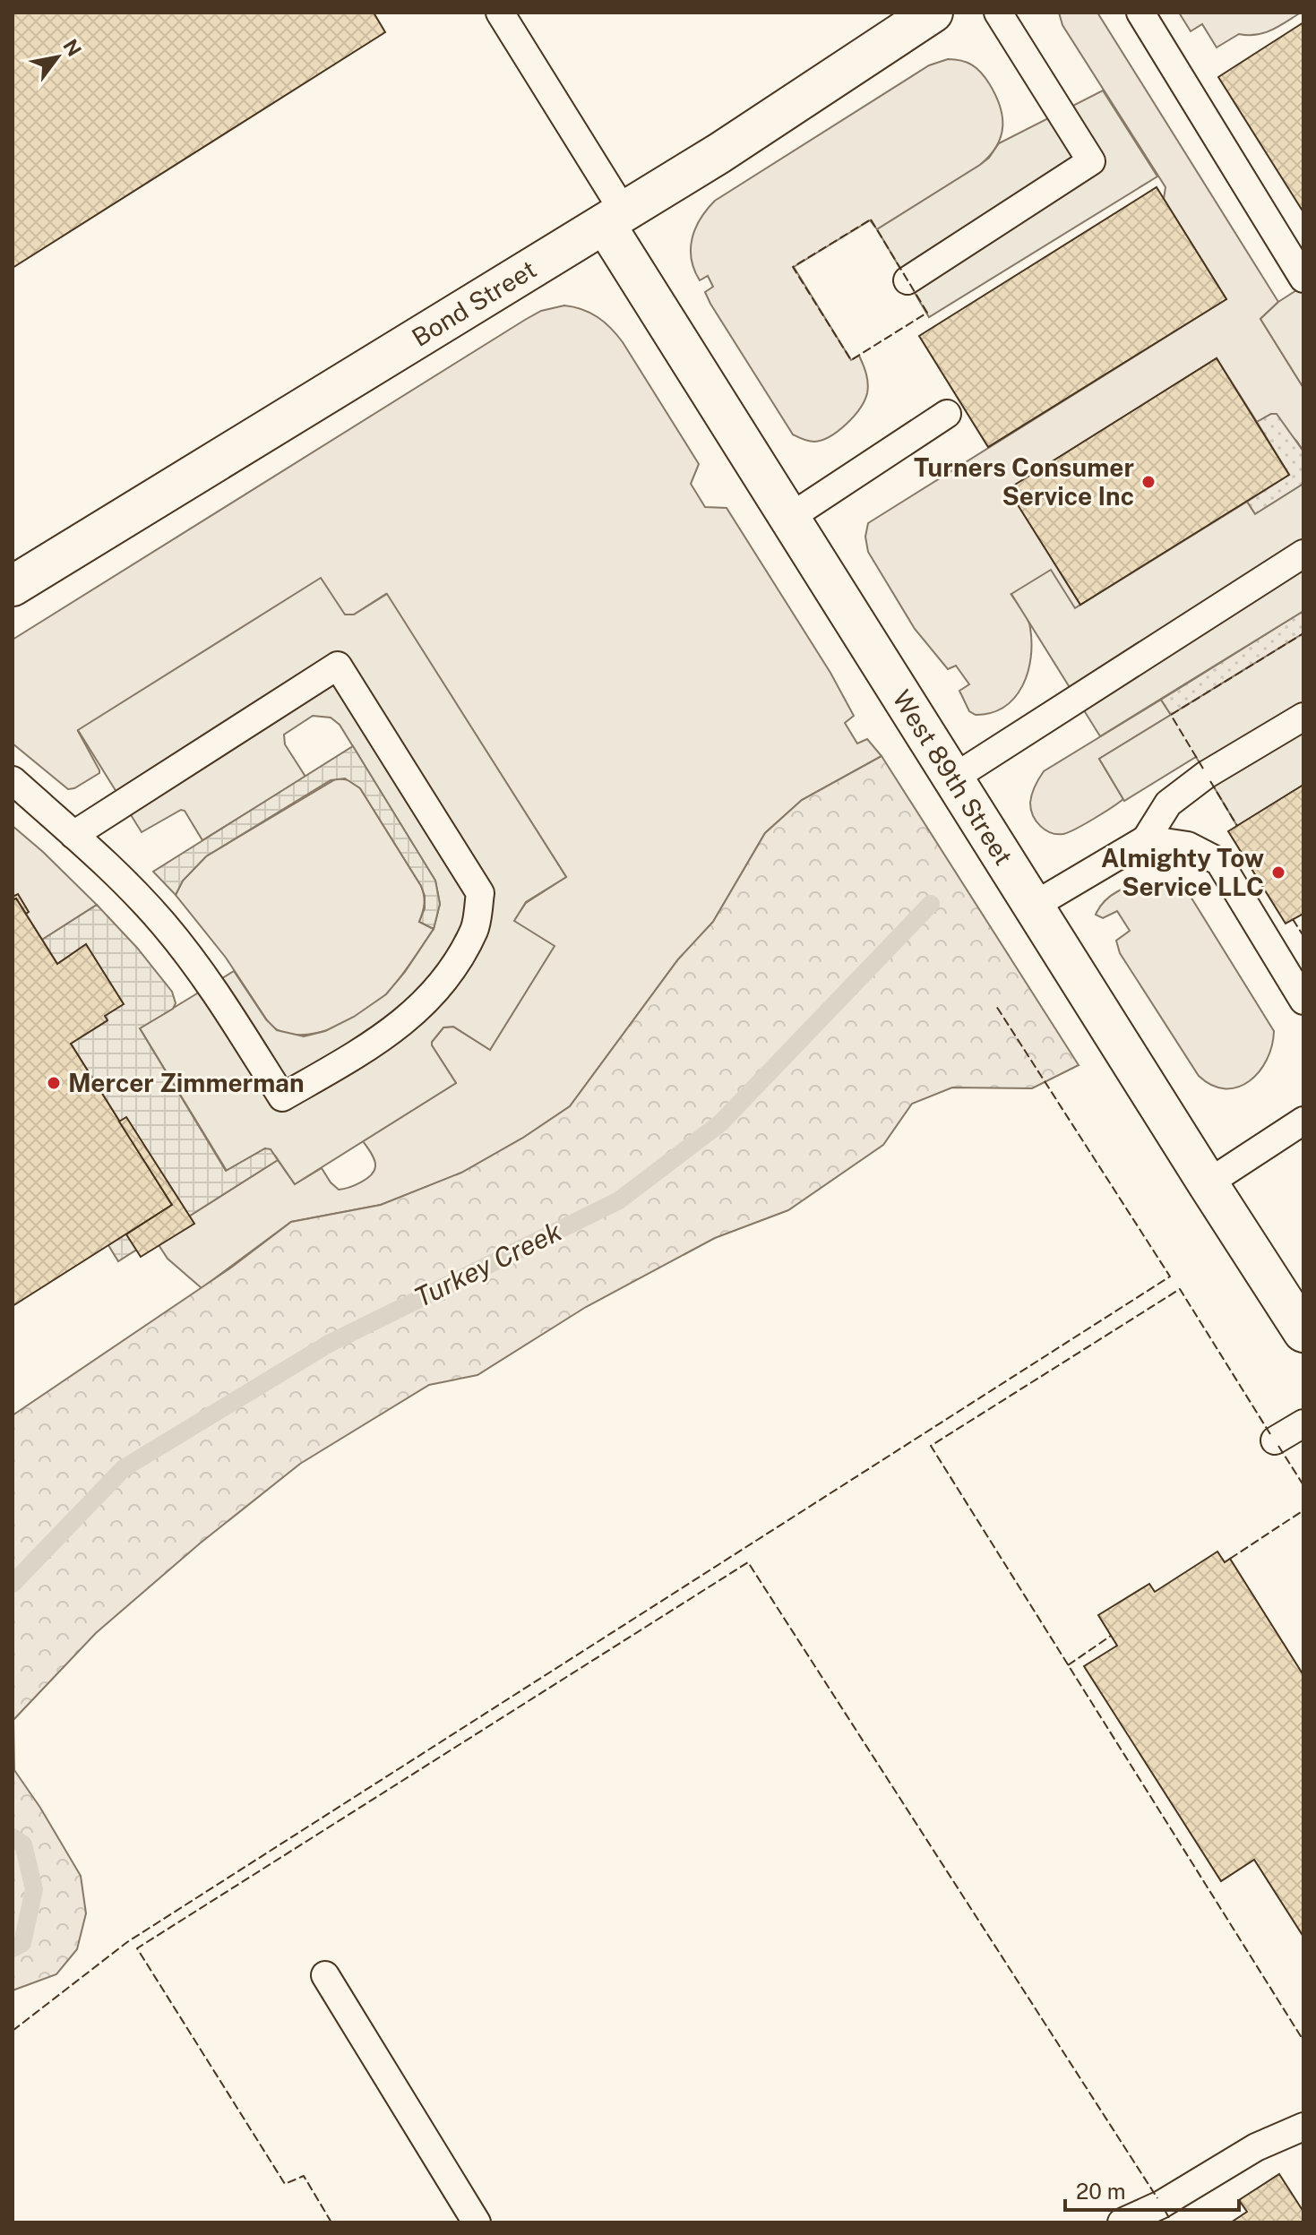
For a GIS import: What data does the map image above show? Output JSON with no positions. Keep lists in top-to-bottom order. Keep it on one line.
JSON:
{"streets":{"street":["Bond Street","West 89th Street"]},"crossings":[["Bond Street","West 89th Street"]],"water":["Turkey Creek"],"places":["Turners Consumer Service Inc","Almighty Tow Service LLC","Mercer Zimmerman"],"scale_bar":"20 m","north":"top right"}
